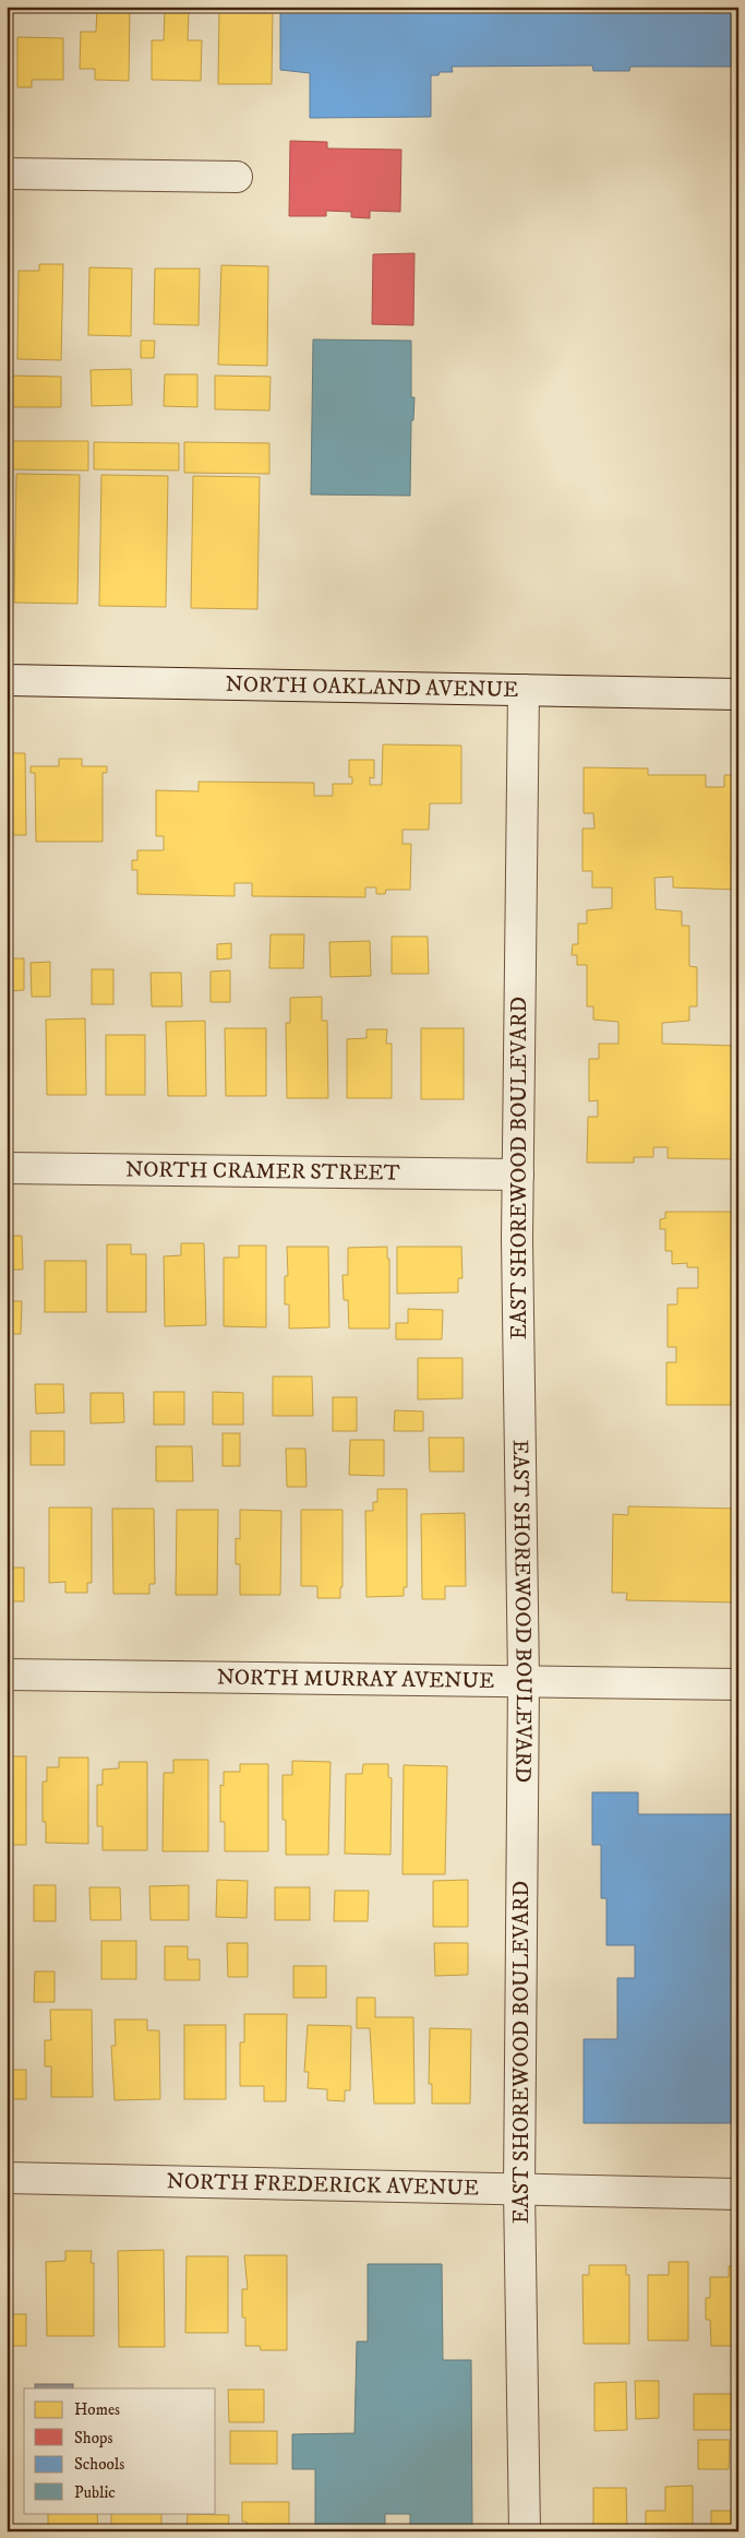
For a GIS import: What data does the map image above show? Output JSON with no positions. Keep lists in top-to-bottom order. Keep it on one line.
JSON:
{"streets":{"street":["NORTH OAKLAND AVENUE","EAST SHOREWOOD BOULEVARD","NORTH CRAMER STREET","NORTH MURRAY AVENUE","NORTH FREDERICK AVENUE"]},"crossings":[["NORTH OAKLAND AVENUE","EAST SHOREWOOD BOULEVARD"],["EAST SHOREWOOD BOULEVARD","NORTH CRAMER STREET"],["EAST SHOREWOOD BOULEVARD","NORTH MURRAY AVENUE"],["EAST SHOREWOOD BOULEVARD","NORTH FREDERICK AVENUE"]],"legend":["Homes","Shops","Schools","Public"]}
